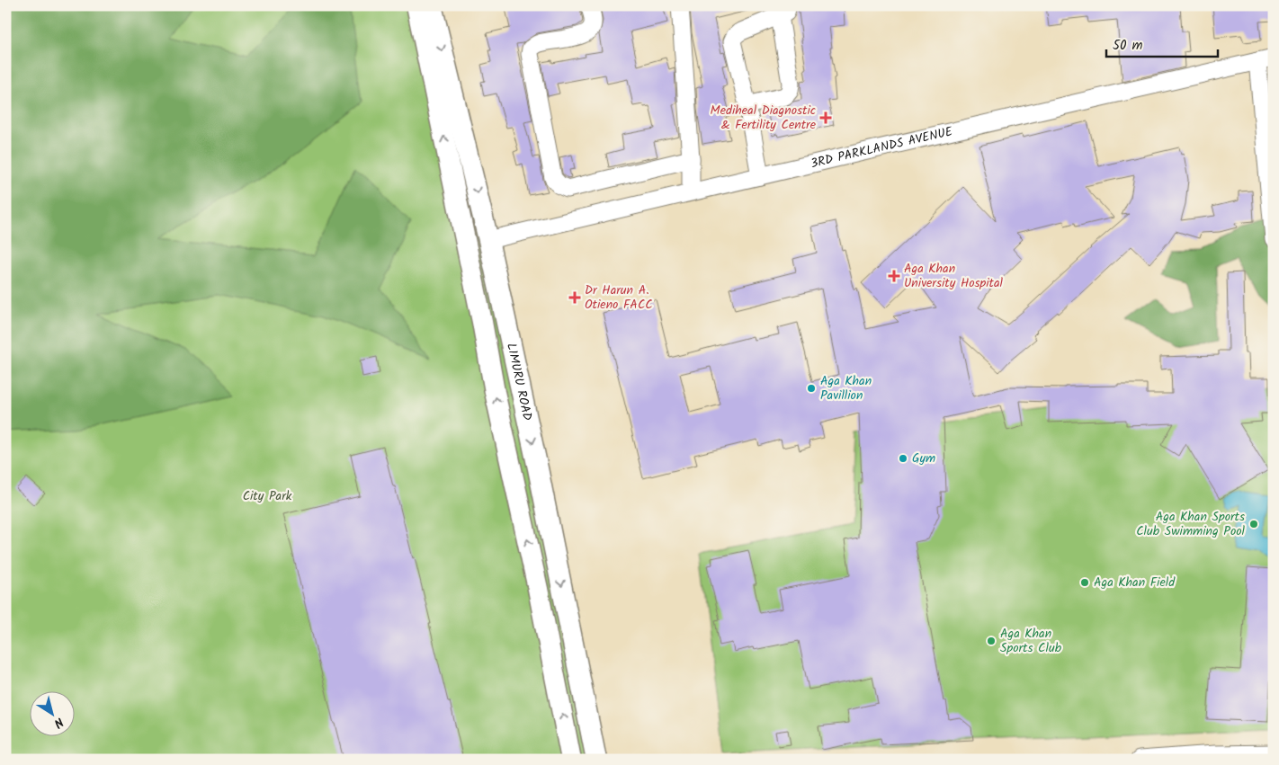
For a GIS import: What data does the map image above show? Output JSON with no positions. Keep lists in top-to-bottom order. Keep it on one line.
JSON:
{"streets":{"main road":["LIMURU ROAD"],"street":["3RD PARKLANDS AVENUE"]},"crossings":[["3RD PARKLANDS AVENUE","LIMURU ROAD"]],"parks":["City Park"],"places":{"health":["Mediheal Diagnostic & Fertility Centre","Aga Khan University Hospital","Dr Harun A. Otieno FACC"],"other":["Aga Khan Pavillion","Gym","Aga Khan Sports Club Swimming Pool","Aga Khan Field","Aga Khan Sports Club"]},"scale_bar":"50 m","north":"bottom right"}
